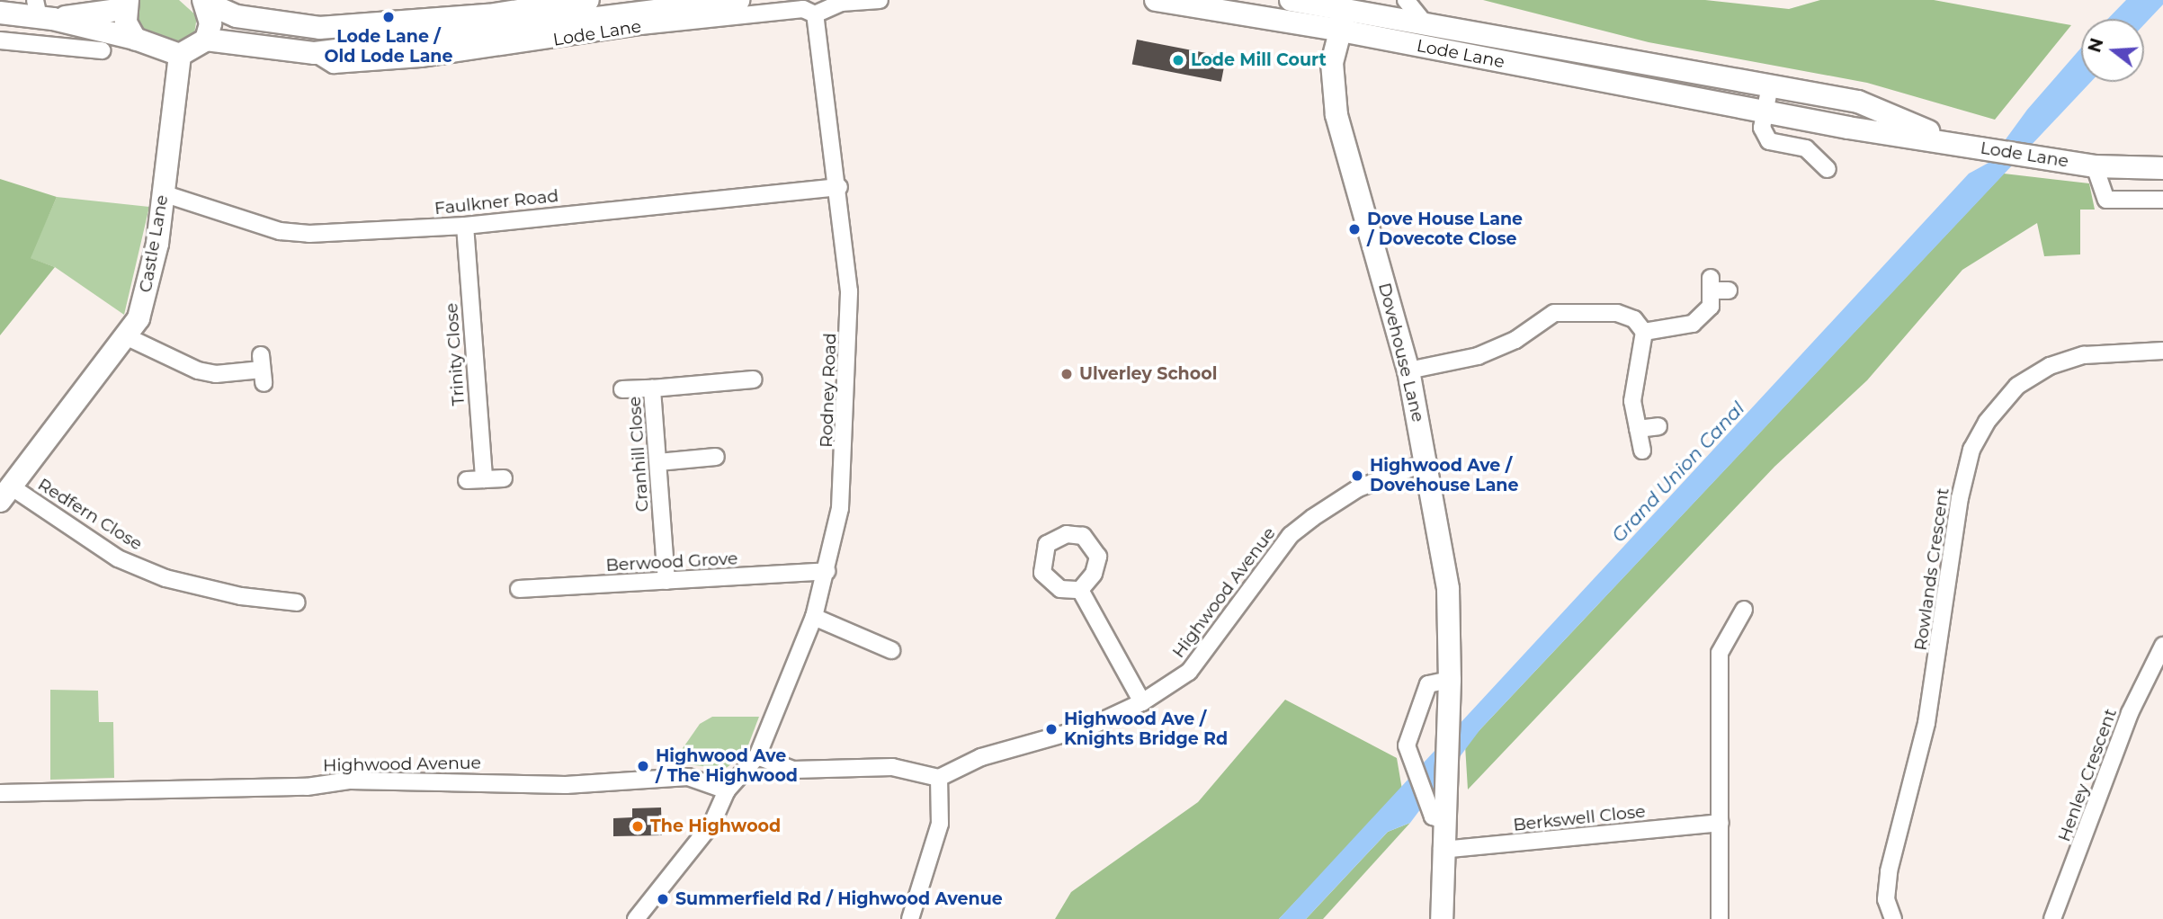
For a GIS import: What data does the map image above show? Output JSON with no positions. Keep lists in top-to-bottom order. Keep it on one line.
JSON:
{"streets":{"main road":["Lode Lane","Castle Lane","Dovehouse Lane"],"street":["Faulkner Road","Trinity Close","Rodney Road","Cranhill Close","Redfern Close","Berwood Grove","Rowlands Crescent","Highwood Avenue","Henley Crescent","Berkswell Close"]},"crossings":[["Lode Lane","Dovehouse Lane"],["Lode Lane","Rodney Road"],["Faulkner Road","Castle Lane"],["Faulkner Road","Trinity Close"],["Faulkner Road","Rodney Road"],["Castle Lane","Redfern Close"],["Dovehouse Lane","Highwood Avenue"],["Dovehouse Lane","Berkswell Close"],["Rodney Road","Berwood Grove"],["Rodney Road","Highwood Avenue"],["Cranhill Close","Berwood Grove"]],"water":["Grand Union Canal"],"places":["Lode Lane / Old Lode Lane","Lode Mill Court","Dove House Lane / Dovecote Close","Ulverley School","Highwood Ave / Dovehouse Lane","Highwood Ave / Knights Bridge Rd","Highwood Ave / The Highwood","The Highwood","Summerfield Rd / Highwood Avenue"],"north":"left"}
